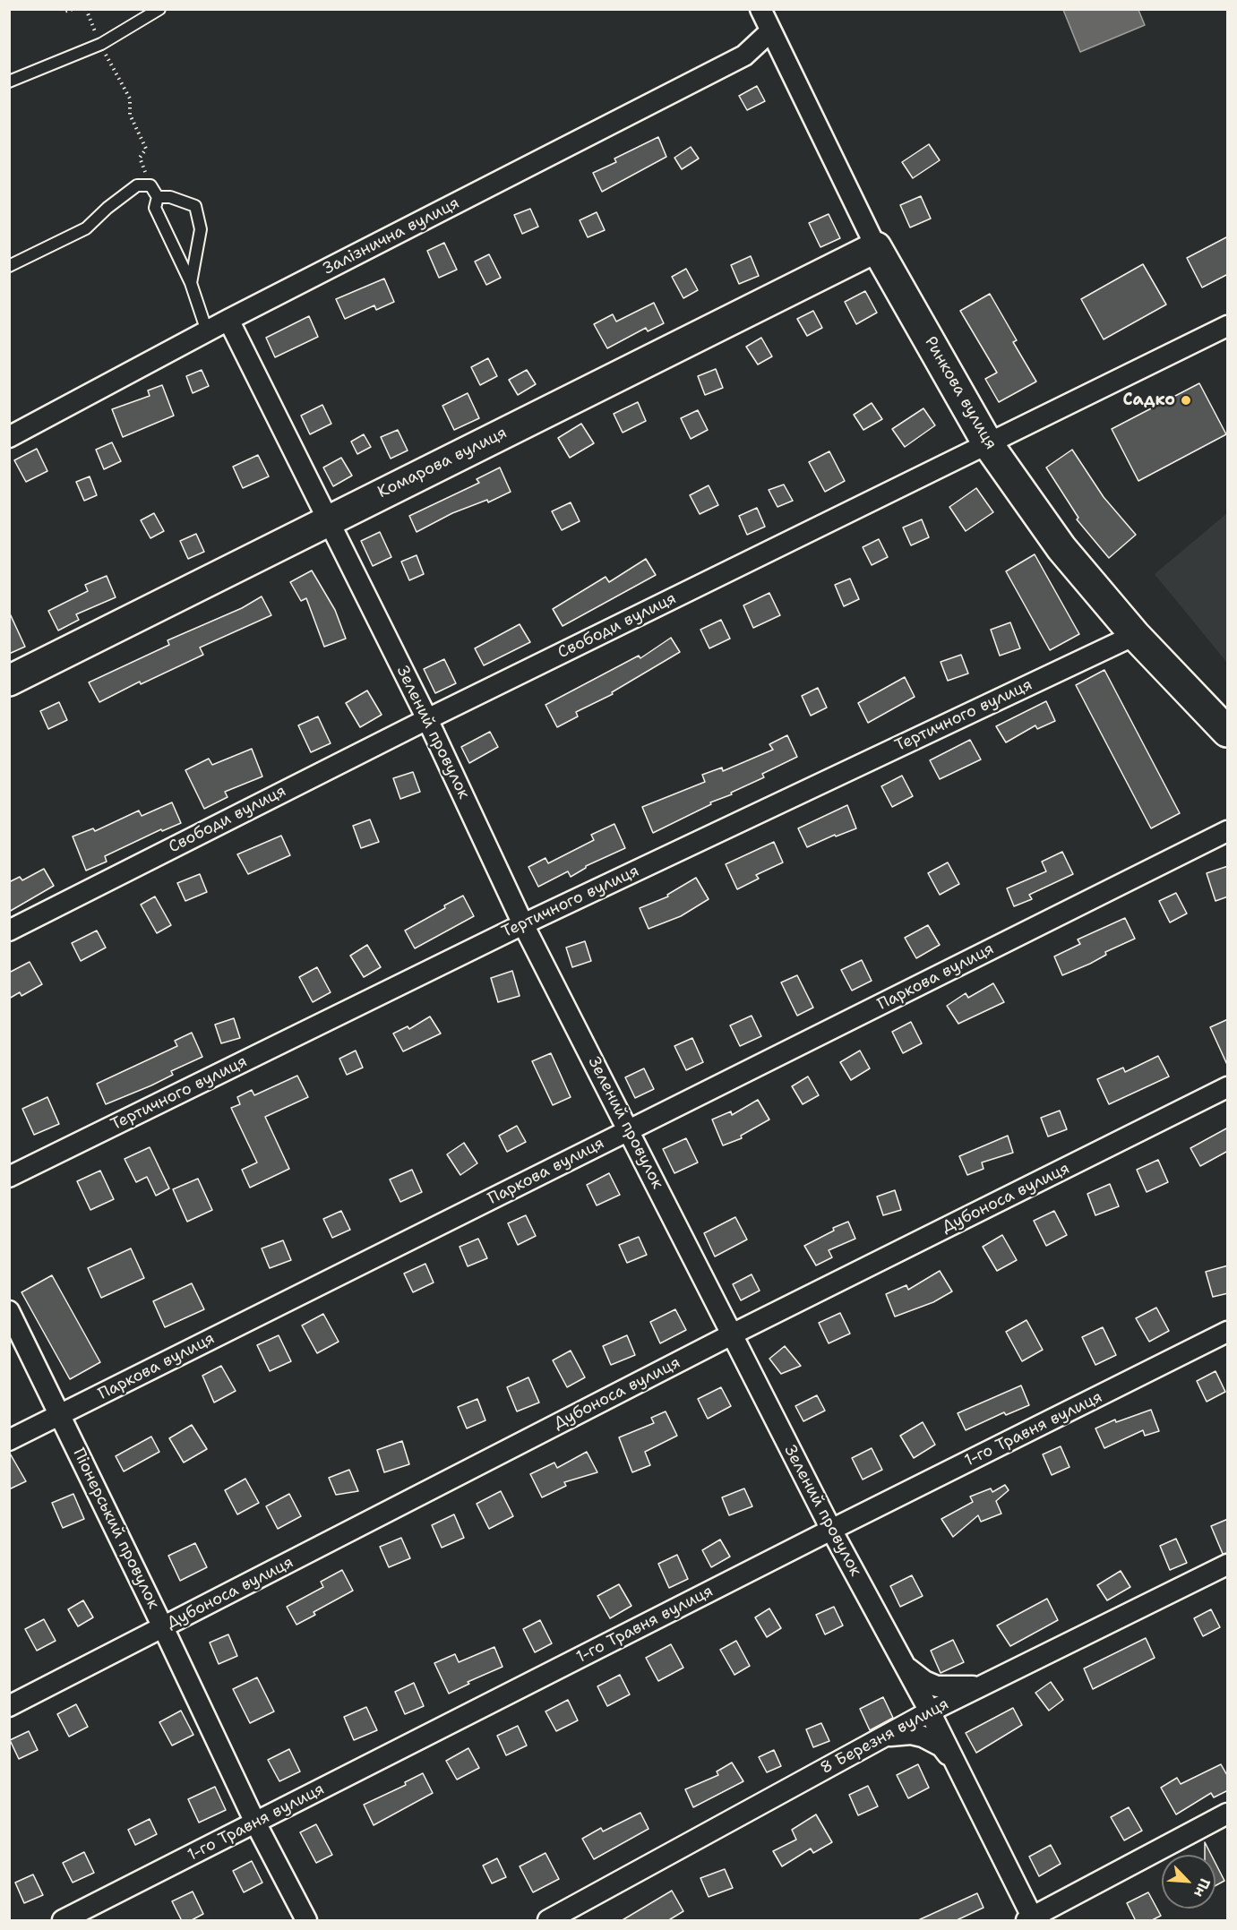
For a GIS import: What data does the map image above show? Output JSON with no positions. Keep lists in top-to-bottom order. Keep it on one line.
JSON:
{"streets":{"main road":["Ринкова вулиця","Комарова вулиця"],"street":["Залізнична вулиця","Свободи вулиця","Тертичного вулиця","Зелений провулок","Паркова вулиця","Дубоноса вулиця","1-го Травня вулиця","Піонерський провулок","8 Березня вулиця"]},"crossings":[["Залізнична вулиця","Ринкова вулиця"],["Залізнична вулиця","Зелений провулок"],["Ринкова вулиця","Комарова вулиця"],["Ринкова вулиця","Свободи вулиця"],["Ринкова вулиця","Тертичного вулиця"],["Комарова вулиця","Зелений провулок"],["Свободи вулиця","Зелений провулок"],["Тертичного вулиця","Зелений провулок"],["Зелений провулок","Паркова вулиця"],["Зелений провулок","Дубоноса вулиця"],["Зелений провулок","1-го Травня вулиця"],["Зелений провулок","8 Березня вулиця"],["Паркова вулиця","Піонерський провулок"],["Дубоноса вулиця","Піонерський провулок"],["1-го Травня вулиця","Піонерський провулок"]],"places":["Садко"],"north":"bottom right"}
